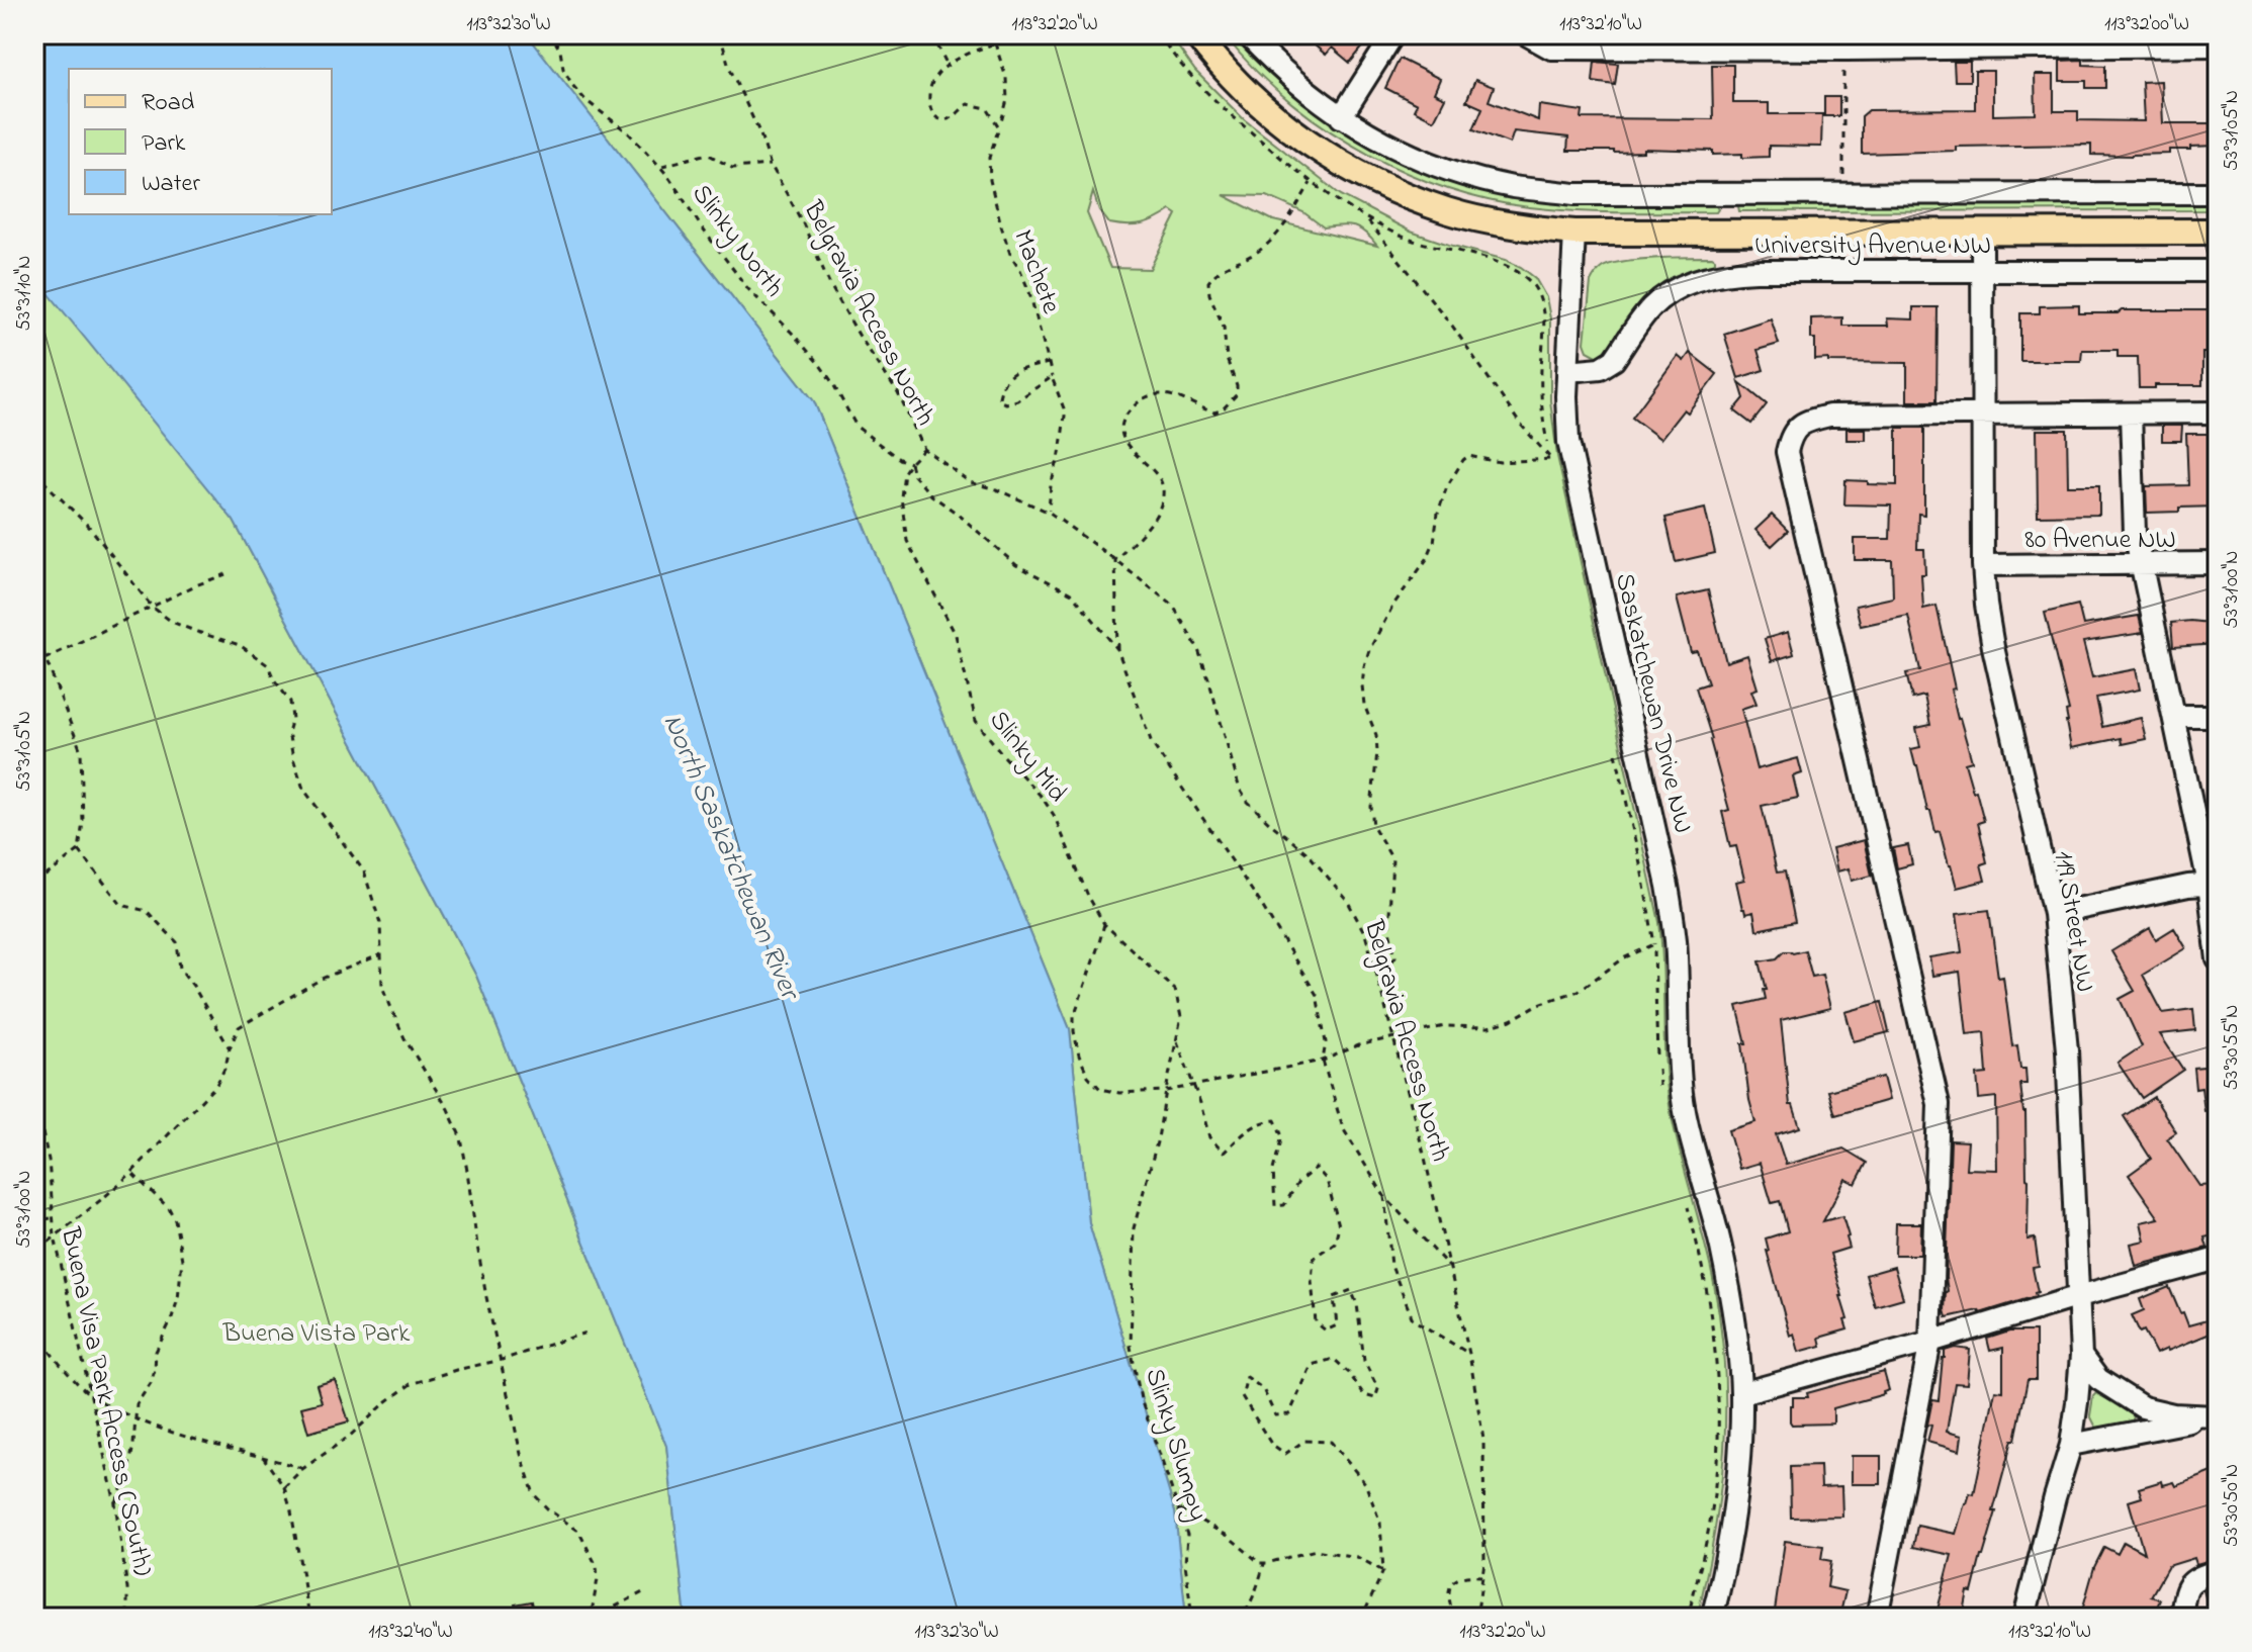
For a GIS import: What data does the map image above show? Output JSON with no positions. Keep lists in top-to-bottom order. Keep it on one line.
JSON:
{"streets":{"main road":["University Avenue NW"],"street":["80 Avenue NW","Saskatchewan Drive NW","119 Street NW"],"path":["Slinky North","Machete","Belgravia Access North","Slinky Mid","Buena Visa Park Access (South)","Slinky Slumpy"]},"crossings":[["Slinky North","Slinky Mid"],["University Avenue NW","Saskatchewan Drive NW"],["University Avenue NW","119 Street NW"],["80 Avenue NW","119 Street NW"],["Slinky Mid","Slinky Slumpy"]],"water":["North Saskatchewan River"],"parks":["Buena Vista Park"],"legend":["Road","Park","Water"],"coordinates":["113°32'30\"W","113°32'20\"W","113°32'10\"W","113°32'00\"W","53°31'05\"N","53°31'10\"N","53°31'00\"N","53°30'55\"N","53°30'50\"N","113°32'40\"W"]}
